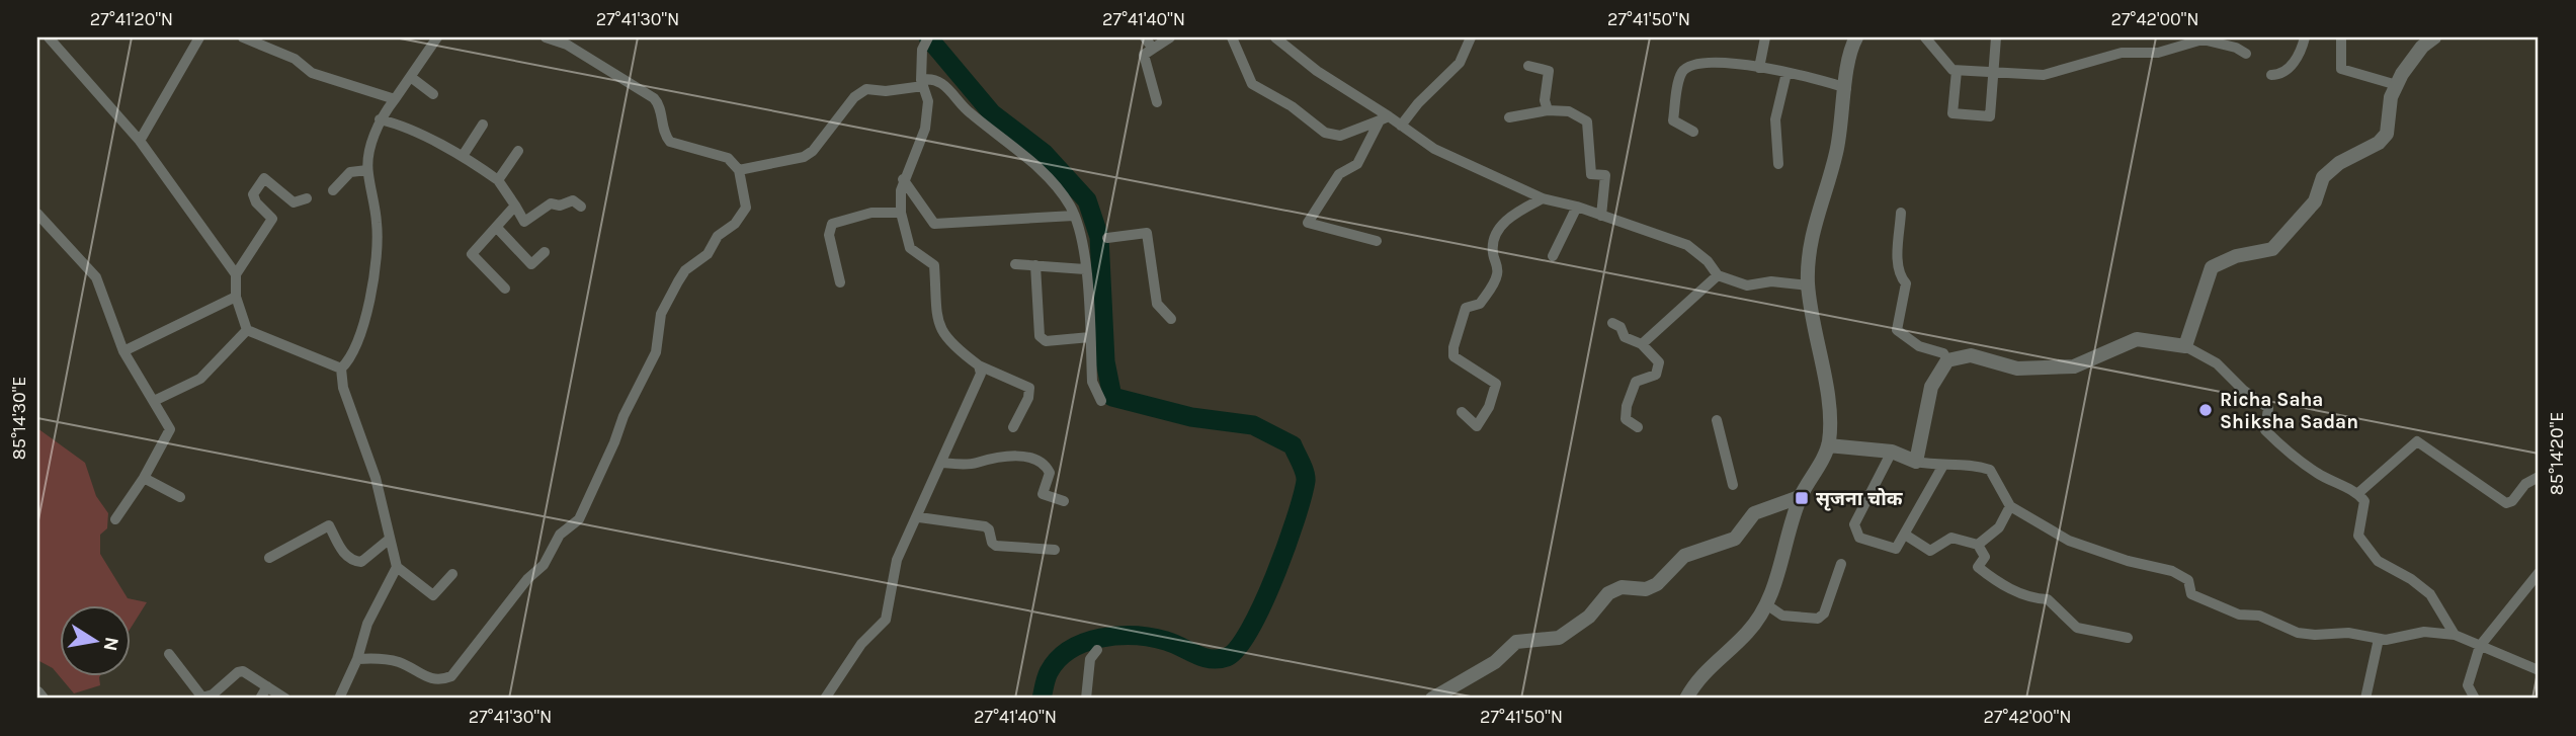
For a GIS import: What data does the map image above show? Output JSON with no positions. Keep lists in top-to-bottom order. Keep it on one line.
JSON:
{"places":{"other":["Richa Saha Shiksha Sadan"],"transit":["सृजना चोक"]},"north":"right","coordinates":["27°41'20\"N","27°41'30\"N","27°41'40\"N","27°41'50\"N","27°42'00\"N","85°14'30\"E","85°14'20\"E"]}
